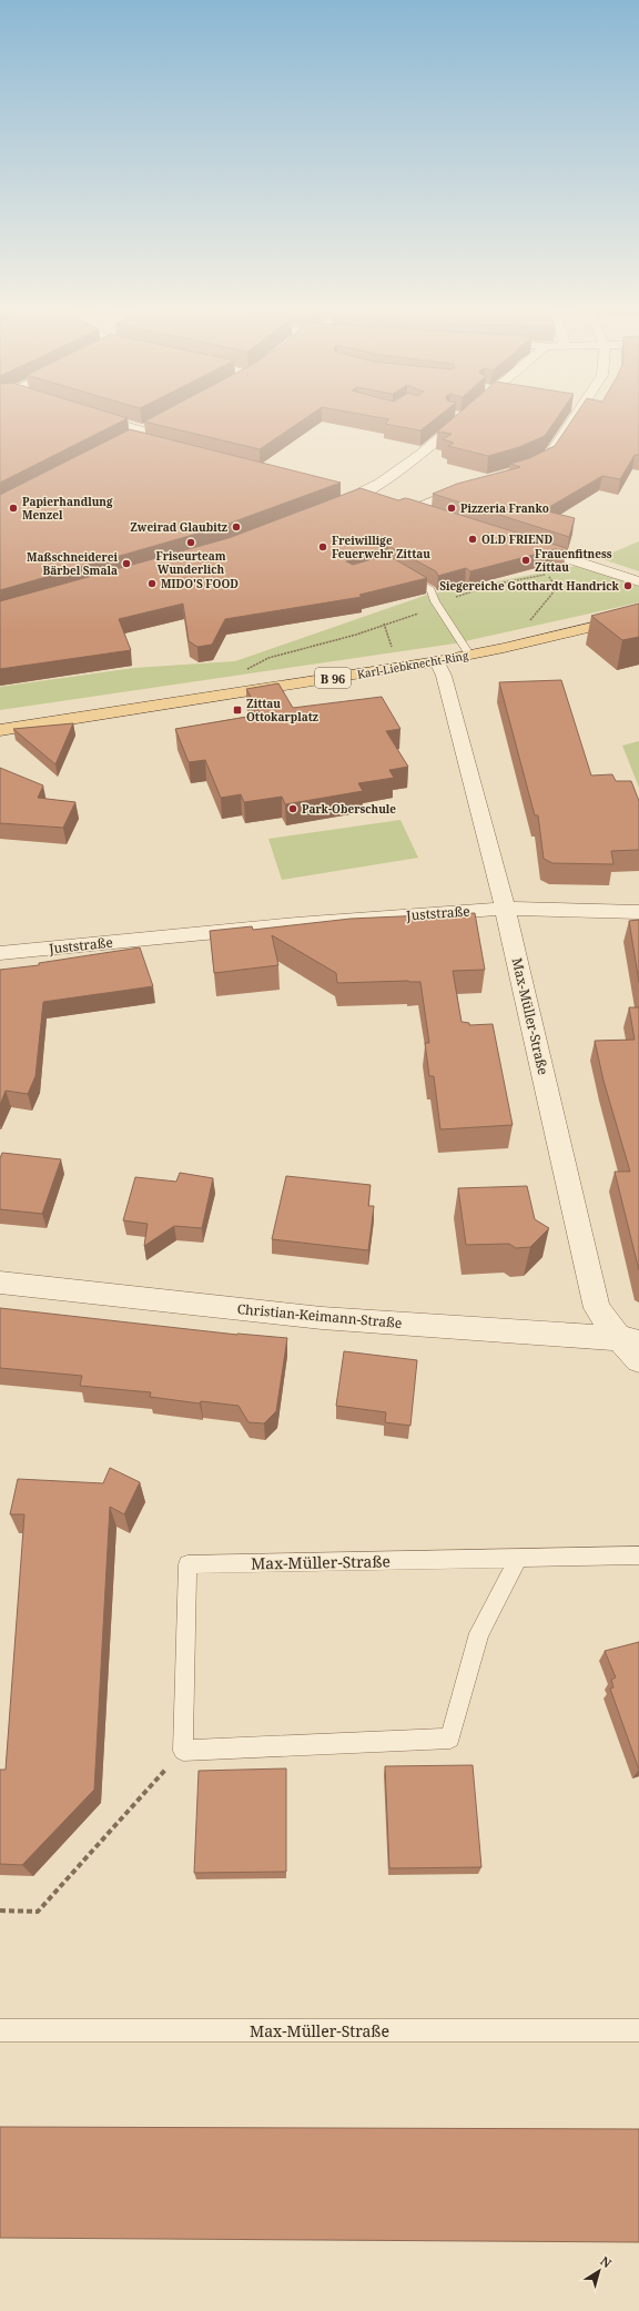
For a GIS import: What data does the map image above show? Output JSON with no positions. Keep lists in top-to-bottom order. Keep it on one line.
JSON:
{"streets":{"main road":["Karl-Liebknecht-Ring","B 96"],"street":["Juststraße","Max-Müller-Straße","Christian-Keimann-Straße"]},"crossings":[["Karl-Liebknecht-Ring","Max-Müller-Straße"],["Juststraße","Max-Müller-Straße"],["Max-Müller-Straße","Christian-Keimann-Straße"]],"places":{"other":["Papierhandlung Menzel","Pizzeria Franko","Zweirad Glaubitz","OLD FRIEND","Friseurteam Wunderlich","Freiwillige Feuerwehr Zittau","Frauenfitness Zittau","Maßschneiderei Bärbel Smala","MIDO'S FOOD","Siegereiche Gotthardt Handrick","Park-Oberschule"],"transit":["Zittau Ottokarplatz"]},"north":"top right"}
